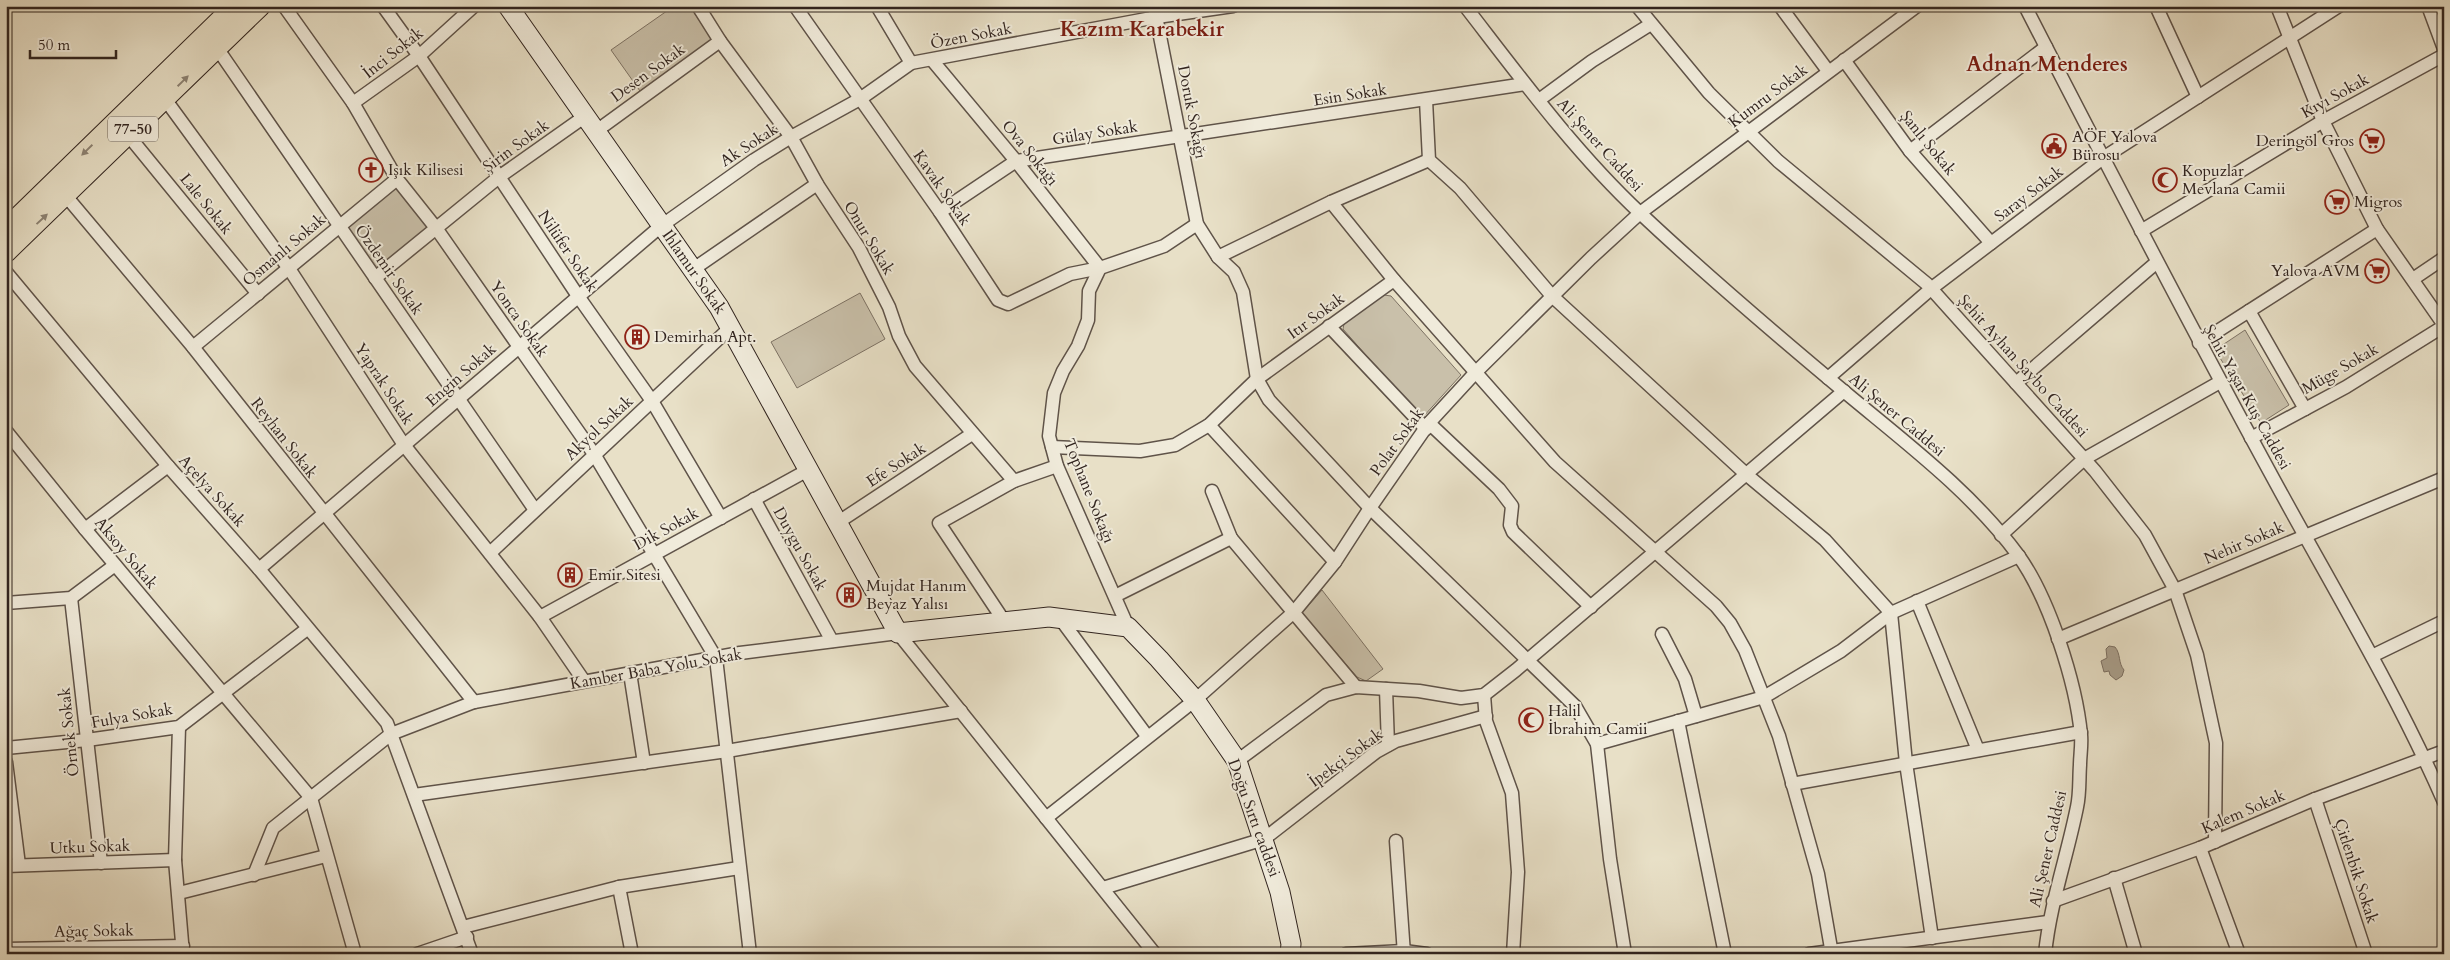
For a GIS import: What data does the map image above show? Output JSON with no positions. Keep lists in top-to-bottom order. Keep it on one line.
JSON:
{"streets":{"main road":["77-50"],"street":["Özen Sokak","İnci Sokak","Desen Sokak","Esin Sokak","Kumru Sokak","Kıyı Sokak","Doruk Sokağı","Gülay Sokak","Şanlı Sokak","Ak Sokak","Ali Şener Caddesi","Şirin Sokak","Ova Sokağı","Kavak Sokak","Saray Sokak","Lale Sokak","Onur Sokak","Osmanlı Sokak","Nilüfer Sokak","Özdemir Sokak","Ihlamur Sokak","Itır Sokak","Yonca Sokak","Şehit Ayhan Saybo Caddesi","Müge Sokak","Engin Sokak","Yaprak Sokak","Şehit Yaşar Kuş Caddesi","Akyol Sokak","Reyhan Sokak","Polat Sokak","Efe Sokak","Açelya Sokak","Tophane Sokağı","Dik Sokak","Nehir Sokak","Duygu Sokak","Aksoy Sokak","Kamber Baba Yolu Sokak","Fulya Sokak","Örnek Sokak","İpekçi Sokak","Kalem Sokak","Doğu Sırtı caddesi","Utku Sokak","Çitlenbik Sokak","Ağaç Sokak"]},"crossings":[["Özen Sokak","Doruk Sokağı"],["Özen Sokak","Ak Sokak"],["Özen Sokak","Ova Sokağı"],["Özen Sokak","Kavak Sokak"],["İnci Sokak","Nilüfer Sokak"],["İnci Sokak","Yonca Sokak"],["Desen Sokak","Onur Sokak"],["Desen Sokak","Ihlamur Sokak"],["Esin Sokak","Doruk Sokağı"],["Esin Sokak","Gülay Sokak"],["Esin Sokak","Ali Şener Caddesi"],["Kumru Sokak","Şanlı Sokak"],["Kumru Sokak","Ali Şener Caddesi"],["Kumru Sokak","Şehit Ayhan Saybo Caddesi"],["Kumru Sokak","Polat Sokak"],["Kıyı Sokak","Şehit Yaşar Kuş Caddesi"],["Doruk Sokağı","Gülay Sokak"],["77-50","Lale Sokak"],["77-50","Özdemir Sokak"],["77-50","Yaprak Sokak"],["77-50","Reyhan Sokak"],["Gülay Sokak","Ova Sokağı"],["Gülay Sokak","Kavak Sokak"],["Şanlı Sokak","Saray Sokak"],["Ak Sokak","Kavak Sokak"],["Ak Sokak","Onur Sokak"],["Ak Sokak","Ihlamur Sokak"],["Ak Sokak","Engin Sokak"],["Ali Şener Caddesi","Saray Sokak"],["Ali Şener Caddesi","Polat Sokak"],["Ali Şener Caddesi","Nehir Sokak"],["Ali Şener Caddesi","Kalem Sokak"],["Şirin Sokak","Nilüfer Sokak"],["Şirin Sokak","Özdemir Sokak"],["Şirin Sokak","Ihlamur Sokak"],["Şirin Sokak","Yonca Sokak"],["Ova Sokağı","Kavak Sokak"],["Ova Sokağı","Tophane Sokağı"],["Kavak Sokak","Tophane Sokağı"],["Saray Sokak","Şehit Ayhan Saybo Caddesi"],["Saray Sokak","Şehit Yaşar Kuş Caddesi"],["Lale Sokak","Osmanlı Sokak"],["Onur Sokak","Efe Sokak"],["Osmanlı Sokak","Özdemir Sokak"],["Osmanlı Sokak","Yonca Sokak"],["Osmanlı Sokak","Yaprak Sokak"],["Osmanlı Sokak","Reyhan Sokak"],["Nilüfer Sokak","Engin Sokak"],["Nilüfer Sokak","Akyol Sokak"],["Nilüfer Sokak","Dik Sokak"],["Özdemir Sokak","Engin Sokak"],["Özdemir Sokak","Akyol Sokak"],["Ihlamur Sokak","Engin Sokak"],["Ihlamur Sokak","Akyol Sokak"],["Ihlamur Sokak","Efe Sokak"],["Ihlamur Sokak","Dik Sokak"],["Ihlamur Sokak","Kamber Baba Yolu Sokak"],["Itır Sokak","Tophane Sokağı"],["Yonca Sokak","Engin Sokak"],["Yonca Sokak","Akyol Sokak"],["Yonca Sokak","Dik Sokak"],["Yonca Sokak","Kamber Baba Yolu Sokak"],["Şehit Ayhan Saybo Caddesi","Nehir Sokak"],["Şehit Ayhan Saybo Caddesi","Kalem Sokak"],["Müge Sokak","Şehit Yaşar Kuş Caddesi"],["Engin Sokak","Yaprak Sokak"],["Engin Sokak","Reyhan Sokak"],["Engin Sokak","Açelya Sokak"],["Yaprak Sokak","Akyol Sokak"],["Yaprak Sokak","Dik Sokak"],["Yaprak Sokak","Kamber Baba Yolu Sokak"],["Şehit Yaşar Kuş Caddesi","Nehir Sokak"],["Şehit Yaşar Kuş Caddesi","Kalem Sokak"],["Reyhan Sokak","Kamber Baba Yolu Sokak"],["Polat Sokak","Doğu Sırtı caddesi"],["Açelya Sokak","Kamber Baba Yolu Sokak"],["Açelya Sokak","Fulya Sokak"],["Tophane Sokağı","Kamber Baba Yolu Sokak"],["Tophane Sokağı","Doğu Sırtı caddesi"],["Dik Sokak","Duygu Sokak"],["Duygu Sokak","Kamber Baba Yolu Sokak"],["Aksoy Sokak","Kamber Baba Yolu Sokak"],["Aksoy Sokak","Fulya Sokak"],["Kamber Baba Yolu Sokak","Doğu Sırtı caddesi"],["Fulya Sokak","Örnek Sokak"],["Örnek Sokak","Utku Sokak"],["İpekçi Sokak","Doğu Sırtı caddesi"],["Kalem Sokak","Çitlenbik Sokak"]],"districts":["Kazım Karabekir","Adnan Menderes"],"places":{"supermarket":["Deringöl Gros","Migros","Yalova AVM"],"public building":["AÖF Yalova Bürosu"],"church":["Işık Kilisesi"],"mosque":["Kopuzlar Mevlana Camii","Halil İbrahim Camii"],"building":["Demirhan Apt.","Emir Sitesi","Mujdat Hanım Beyaz Yalısı"]},"scale_bar":"50 m"}
